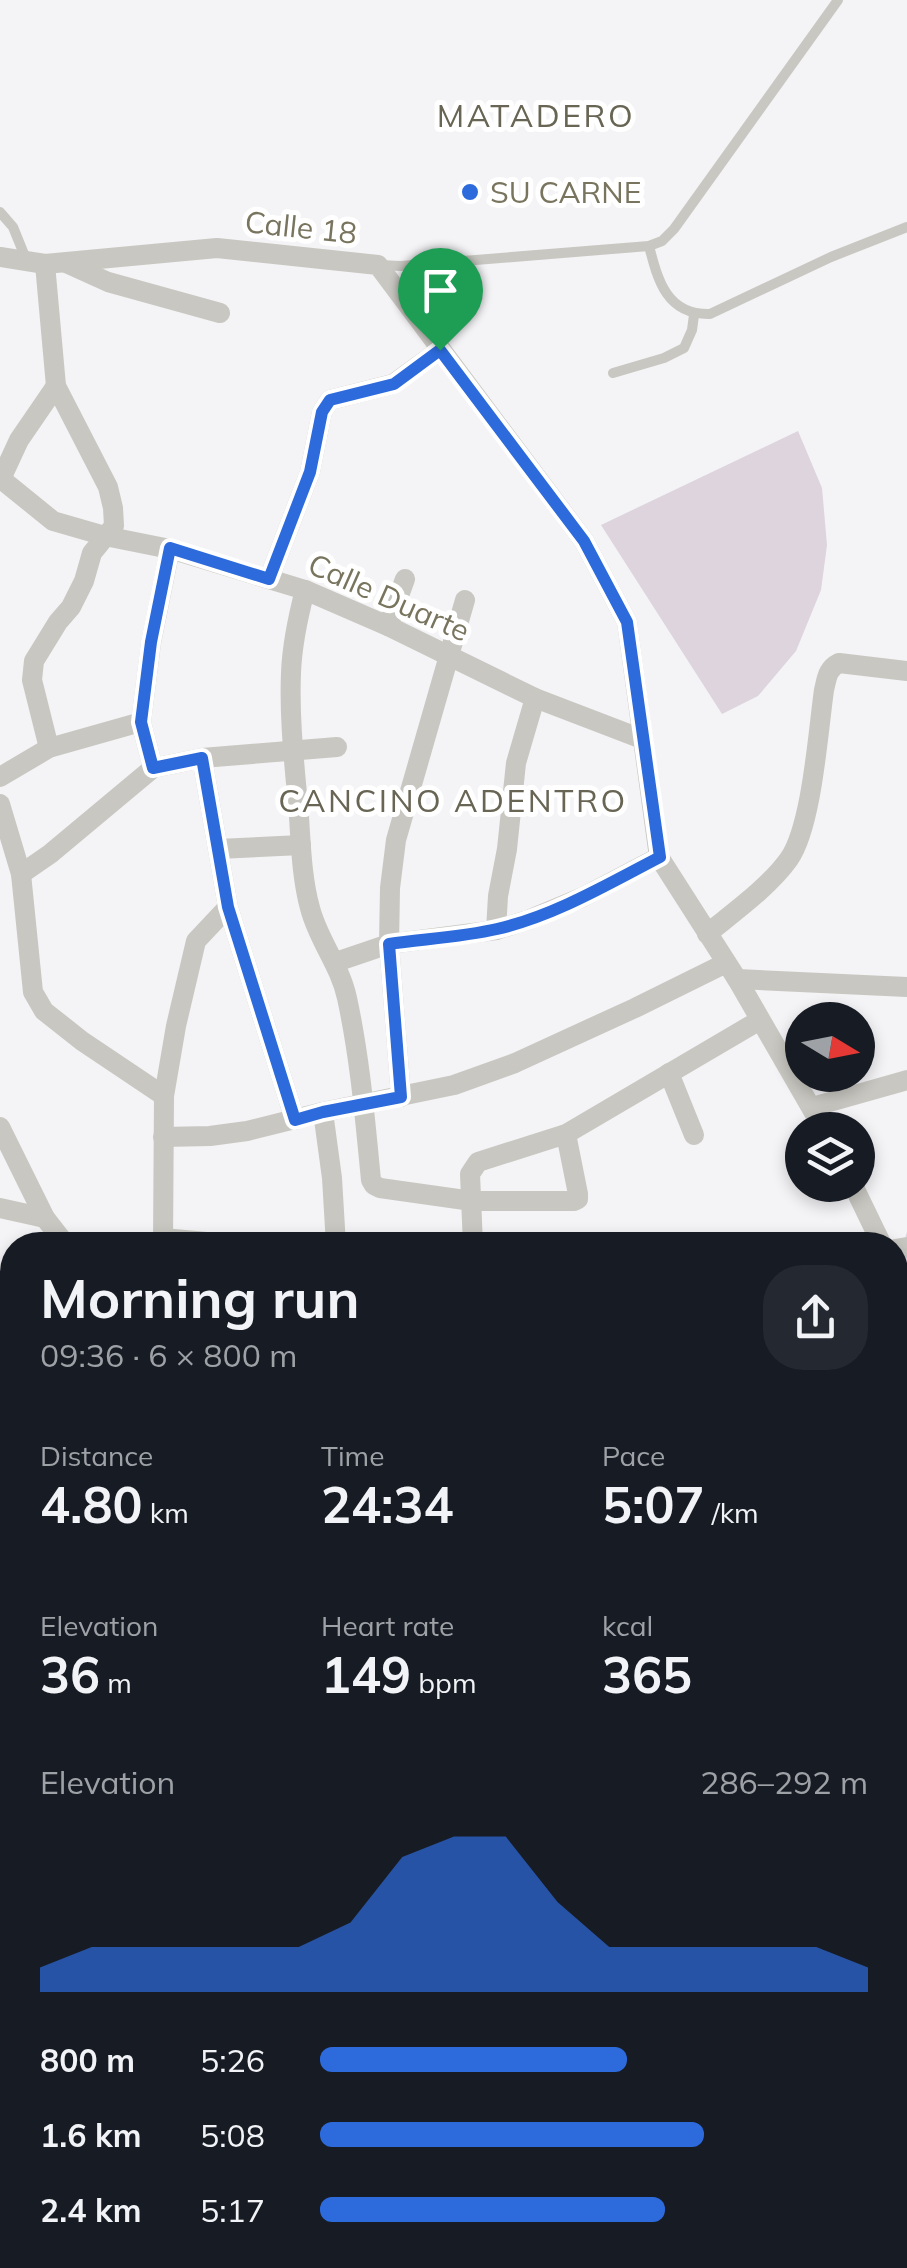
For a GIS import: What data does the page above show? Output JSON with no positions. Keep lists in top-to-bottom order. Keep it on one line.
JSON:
{"streets":{"street":["Calle 18","Calle Duarte"]},"crossings":[["Calle 18","Calle Duarte"]],"districts":["MATADERO","CANCINO ADENTRO"],"places":["SU CARNE"],"north":"right","page":{"heading":["Morning run","09:36 · 6 × 800 m"],"stats":[["Distance","4.80 km"],["Time","24:34"],["Pace","5:07 /km"],["Elevation","36 m"],["Heart rate","149 bpm"],["kcal","365"]],"chart":["Elevation","286–292 m"],"list":[{"name":"800 m","note":"5:26"},{"name":"1.6 km","note":"5:08"},{"name":"2.4 km","note":"5:17"}]}}
